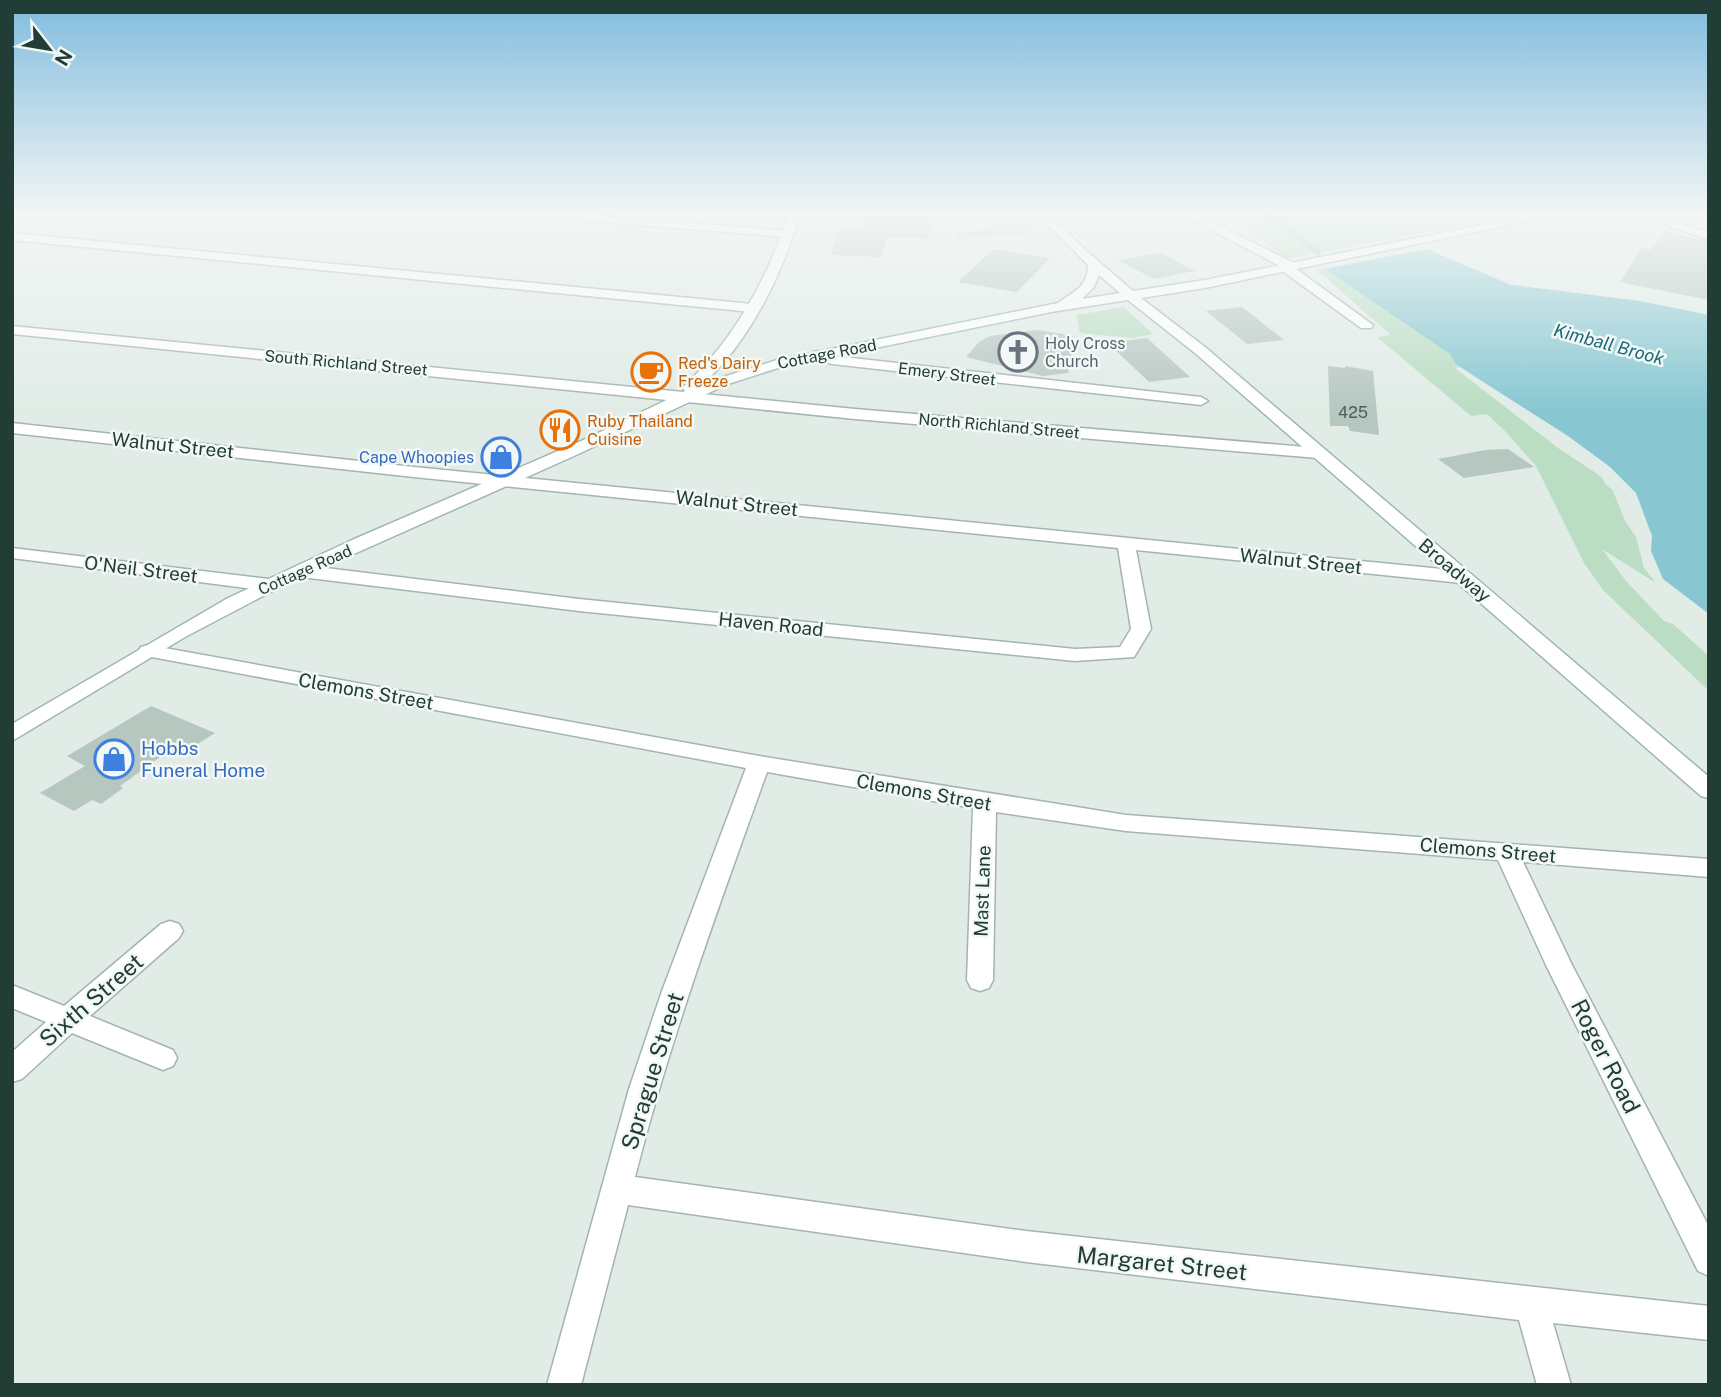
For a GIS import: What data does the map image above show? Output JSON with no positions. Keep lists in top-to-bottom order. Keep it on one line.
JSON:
{"streets":{"street":["Cottage Road","South Richland Street","Emery Street","North Richland Street","Walnut Street","O'Neil Street","Broadway","Haven Road","Clemons Street","Mast Lane","Sixth Street","Roger Road","Sprague Street","Margaret Street"]},"crossings":[["Cottage Road","South Richland Street"],["Cottage Road","Emery Street"],["Cottage Road","North Richland Street"],["Cottage Road","Walnut Street"],["Cottage Road","O'Neil Street"],["Cottage Road","Broadway"],["Cottage Road","Haven Road"],["Cottage Road","Clemons Street"],["South Richland Street","North Richland Street"],["North Richland Street","Broadway"],["Walnut Street","Broadway"],["Walnut Street","Haven Road"],["Clemons Street","Mast Lane"],["Clemons Street","Roger Road"],["Clemons Street","Sprague Street"],["Sprague Street","Margaret Street"]],"water":["Kimball Brook"],"places":{"church":["Holy Cross Church"],"cafe":["Red's Dairy Freeze"],"restaurant":["Ruby Thailand Cuisine"],"shop":["Cape Whoopies","Hobbs Funeral Home"]},"house_numbers":["425"],"north":"bottom right"}
